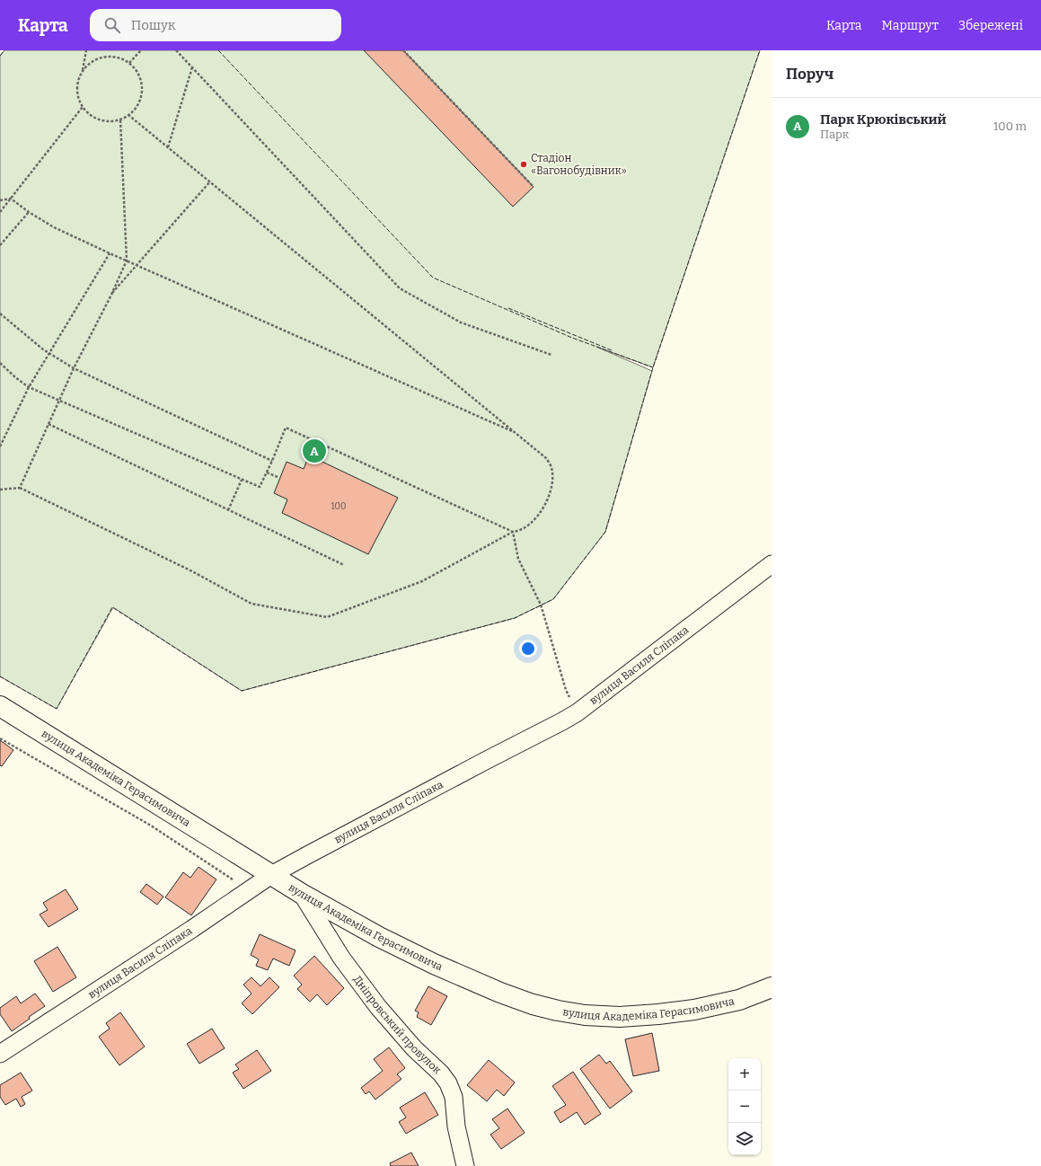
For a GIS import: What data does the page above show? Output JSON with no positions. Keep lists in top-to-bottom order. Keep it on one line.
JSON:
{"streets":{"street":["вулиця Василя Сліпака","вулиця Академіка Герасимовича","Дніпровський провулок"]},"crossings":[["вулиця Василя Сліпака","вулиця Академіка Герасимовича"],["вулиця Академіка Герасимовича","Дніпровський провулок"]],"places":["Стадіон «Вагонобудівник»"],"house_numbers":["100"],"page":{"header":"Карта","search":"Пошук","nav":["Карта","Маршрут","Збережені"],"heading":"Поруч","list":[{"mark":"A","name":"Парк Крюківський","note":"Парк","value":"100 m"}],"pins":"A","map_buttons":["+","−"]}}
